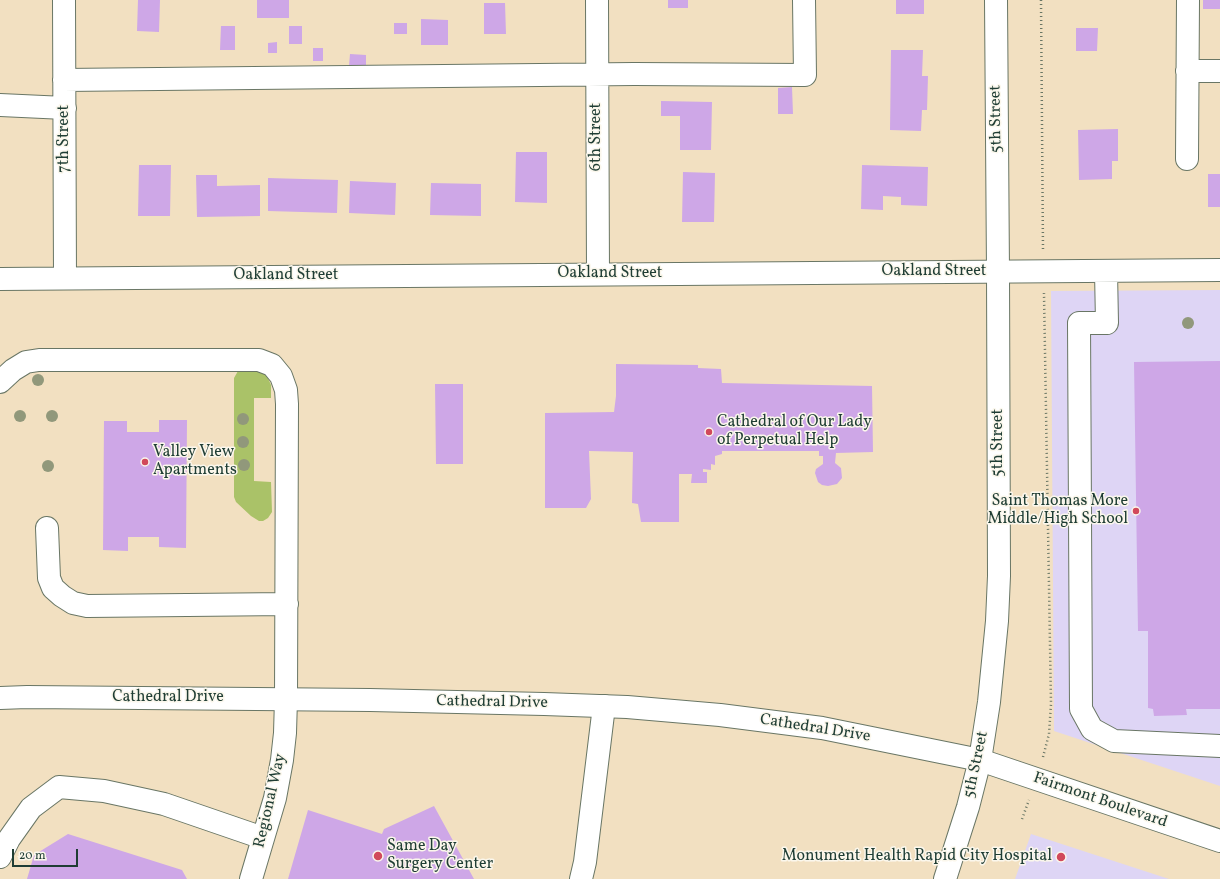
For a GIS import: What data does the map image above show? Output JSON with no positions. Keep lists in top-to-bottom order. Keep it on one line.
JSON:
{"streets":{"street":["5th Street","6th Street","7th Street","Oakland Street","Cathedral Drive","Regional Way","Fairmont Boulevard"]},"crossings":[["5th Street","Oakland Street"],["5th Street","Cathedral Drive"],["5th Street","Fairmont Boulevard"],["6th Street","Oakland Street"],["7th Street","Oakland Street"],["Cathedral Drive","Regional Way"],["Cathedral Drive","Fairmont Boulevard"]],"places":["Cathedral of Our Lady of Perpetual Help","Valley View Apartments","Saint Thomas More Middle/High School","Same Day Surgery Center","Monument Health Rapid City Hospital"],"scale_bar":"20 m"}
